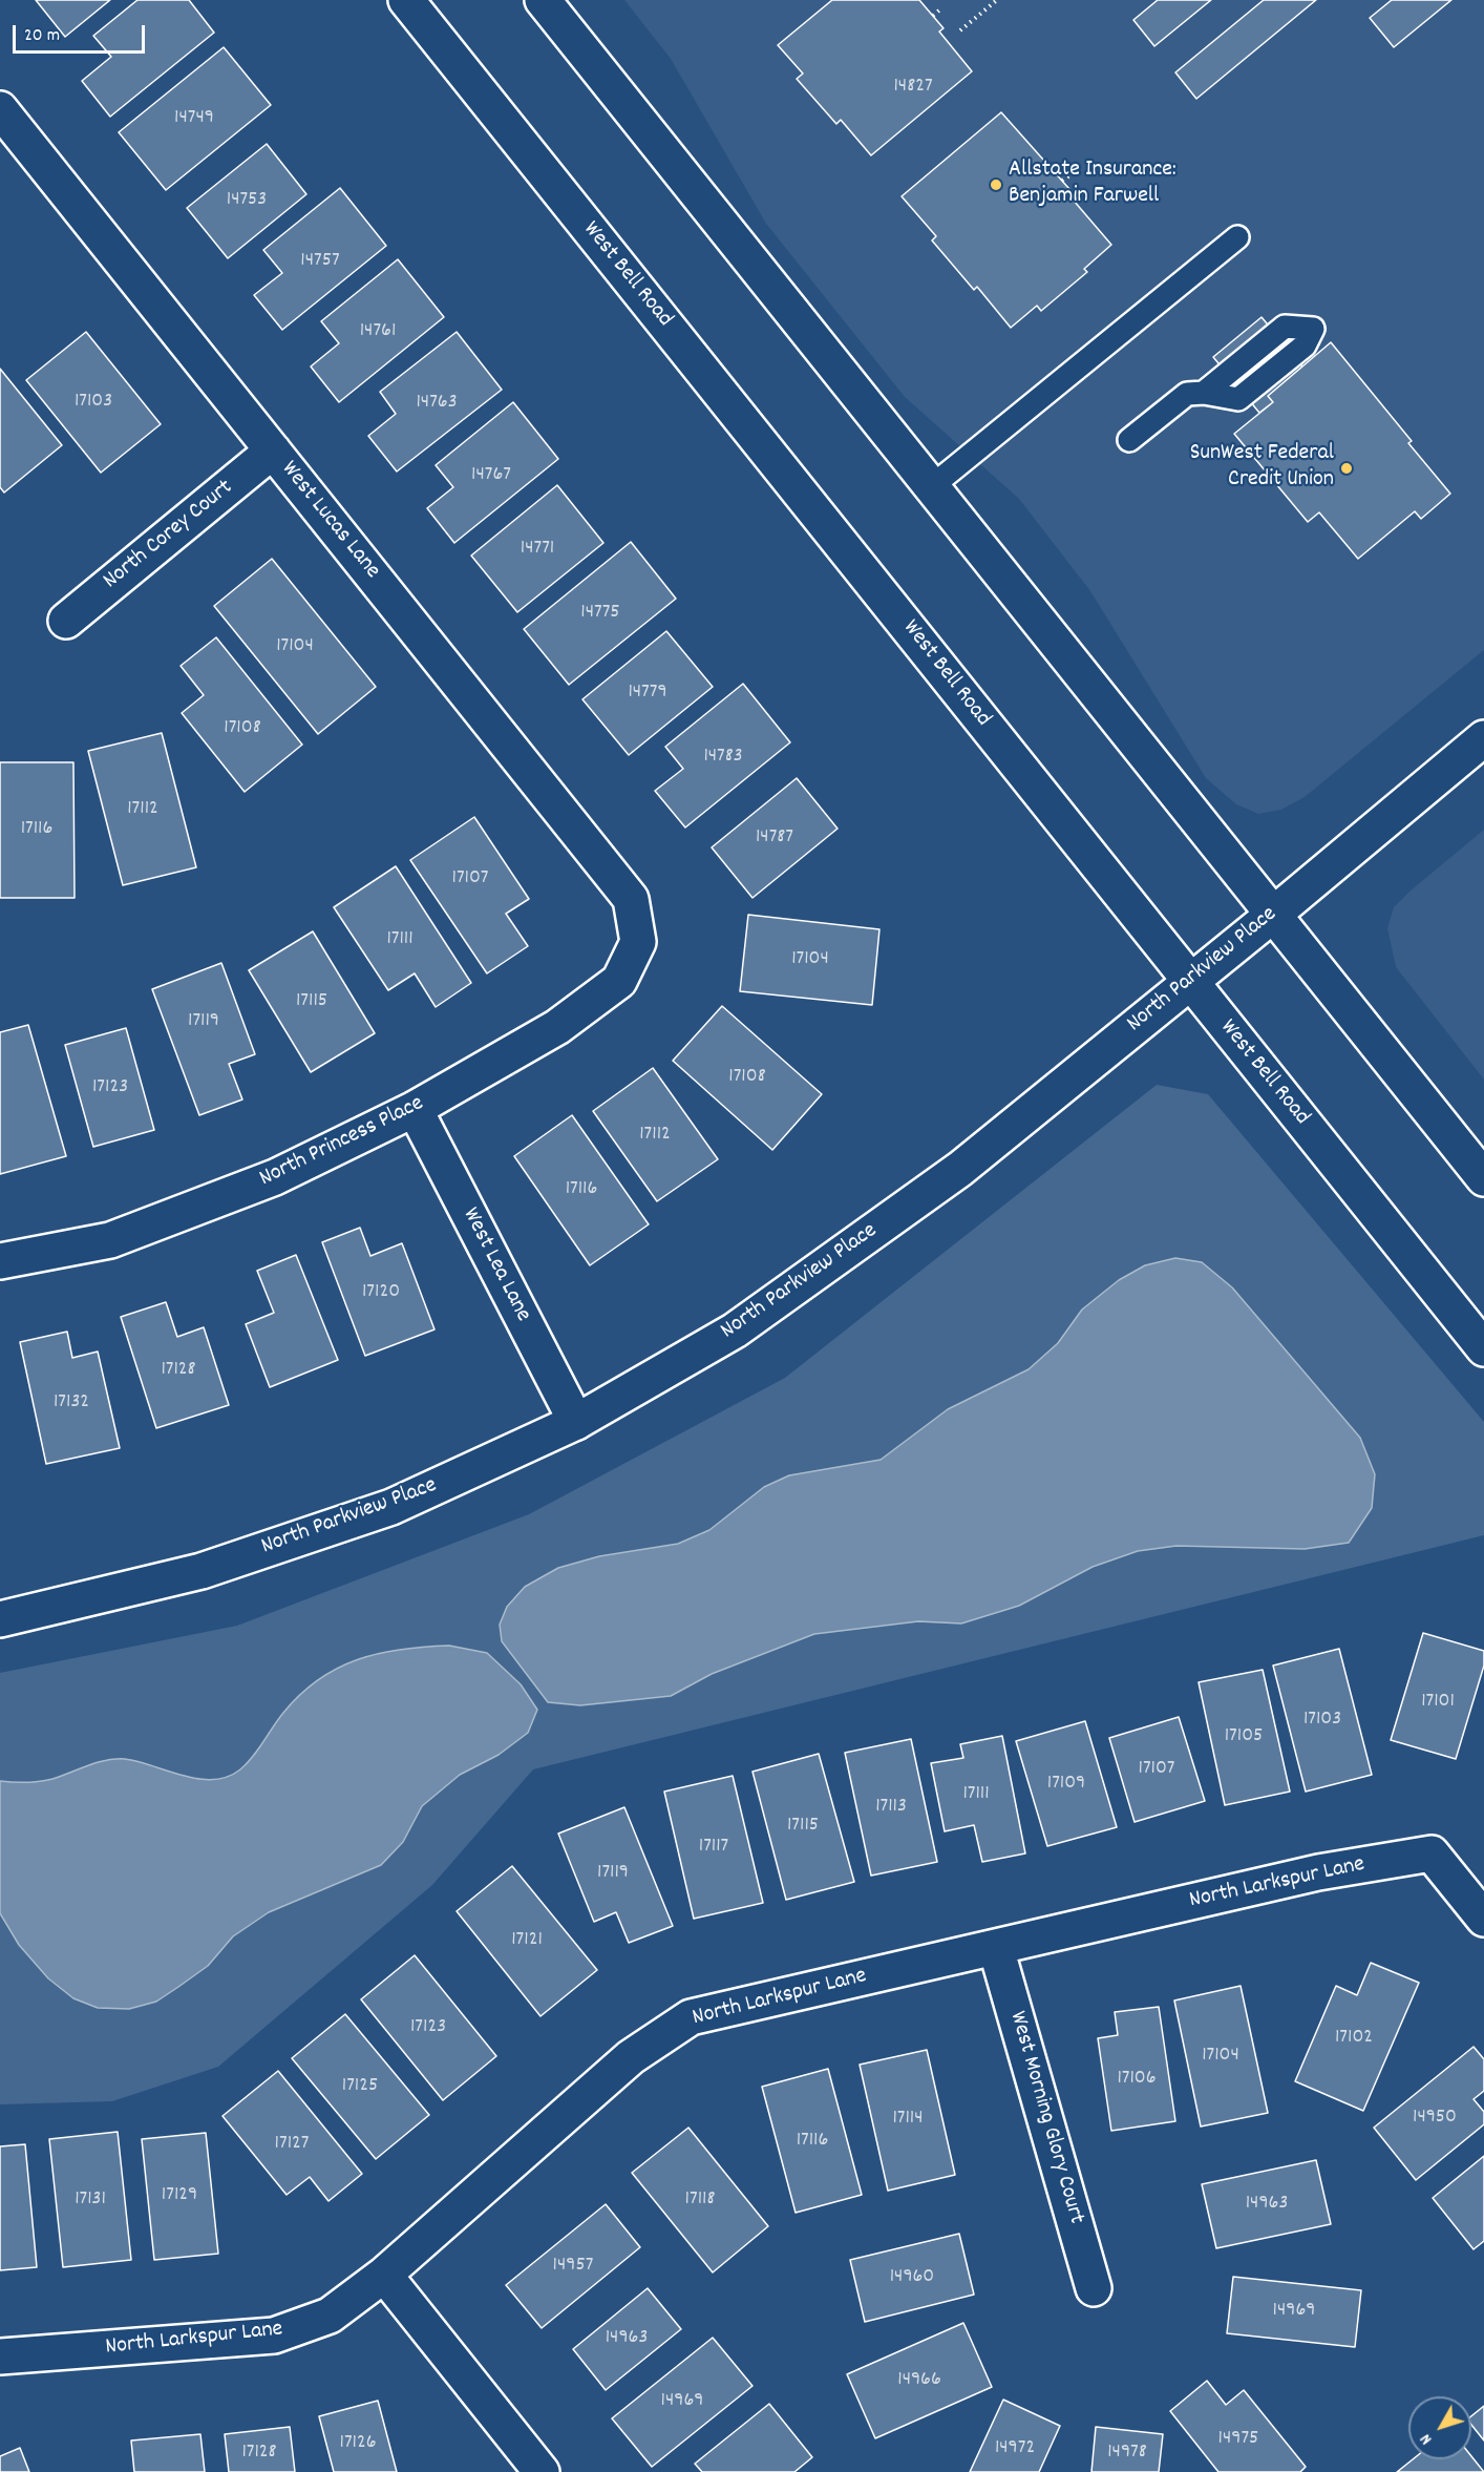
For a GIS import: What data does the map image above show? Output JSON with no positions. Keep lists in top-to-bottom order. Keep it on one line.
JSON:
{"streets":{"street":["West Bell Road","West Lucas Lane","North Corey Court","North Parkview Place","North Princess Place","West Lea Lane","North Larkspur Lane","West Morning Glory Court"]},"crossings":[["West Bell Road","North Parkview Place"],["West Lucas Lane","North Corey Court"],["West Lucas Lane","North Princess Place"],["North Parkview Place","West Lea Lane"],["North Princess Place","West Lea Lane"],["North Larkspur Lane","West Morning Glory Court"]],"places":["Allstate Insurance: Benjamin Farwell","SunWest Federal Credit Union"],"house_numbers":["14827","14749","14753","14757","14761","17103","14763","14767","14771","14775","17104","14779","17108","14783","17112","17116","14787","17107","17111","17104","17115","17119","17108","17123","17112","17116","17120","17128","17132","17101","17103","17105","17107","17109","17111","17113","17115","17117","17119","17121","17123","17102","17104","17106","17125","14950","17114","17116","17127","17129","17131","17118","14963","14957","14960","14969","14963","14966","14969","14975","17126","14972","17128","14978"],"scale_bar":"20 m","north":"bottom left"}
